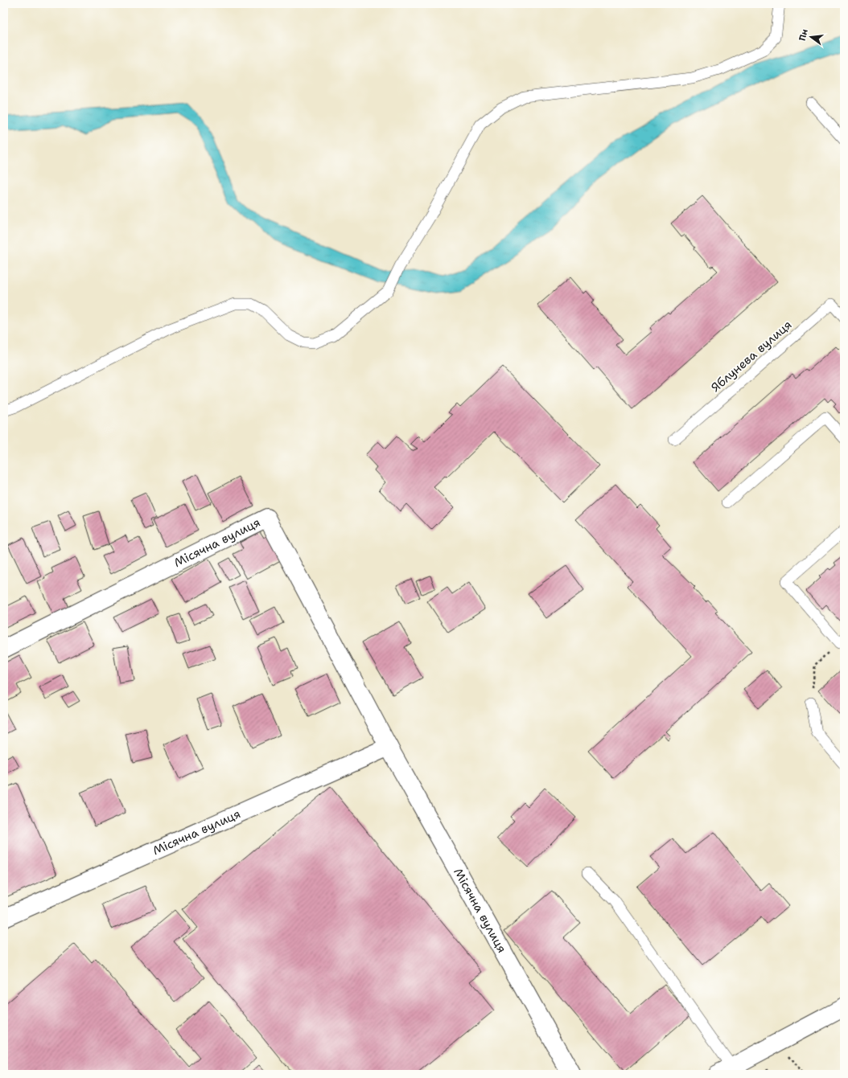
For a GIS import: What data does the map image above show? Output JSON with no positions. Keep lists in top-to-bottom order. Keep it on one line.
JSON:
{"streets":{"street":["Місячна вулиця"],"lane":["Яблунева вулиця"]},"north":"left"}
